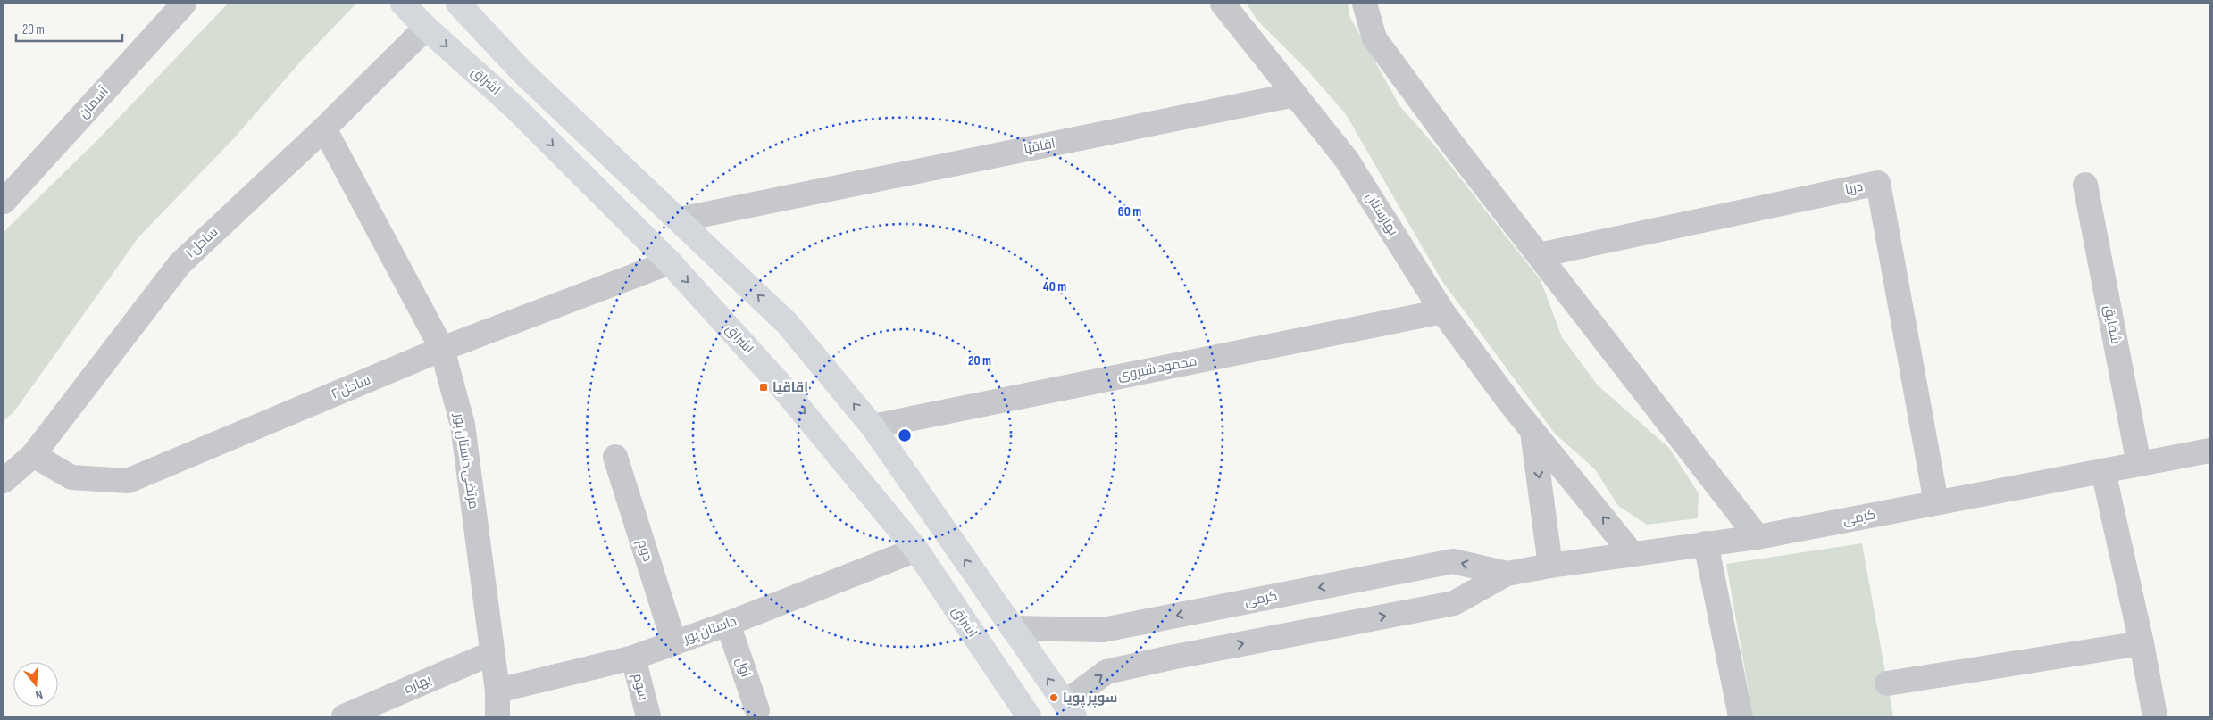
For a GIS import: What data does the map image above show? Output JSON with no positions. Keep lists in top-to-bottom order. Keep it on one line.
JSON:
{"streets":{"main road":["اشراق"],"street":["آسمان","اقاقیا","دریا","بهارستان","ساحل ۱","شقایق","محمود شیروی","ساحل ۲","مرتضی داستان پور","کرمی","دوم","داستان پور","اول","بهاره","سوم"]},"crossings":[["اشراق","ساحل ۱"],["اشراق","ساحل ۲"],["اشراق","داستان پور"],["اقاقیا","بهارستان"],["دریا","کرمی"],["بهارستان","محمود شیروی"],["بهارستان","کرمی"],["ساحل ۱","ساحل ۲"],["ساحل ۱","مرتضی داستان پور"],["شقایق","کرمی"],["ساحل ۲","مرتضی داستان پور"],["مرتضی داستان پور","داستان پور"],["مرتضی داستان پور","بهاره"],["دوم","داستان پور"],["داستان پور","اول"],["داستان پور","سوم"]],"places":{"transit":["اقاقیا"],"other":["سوپر پویا"]},"scale_bar":"20 m","north":"bottom","rings":["60 m","40 m","20 m"]}
